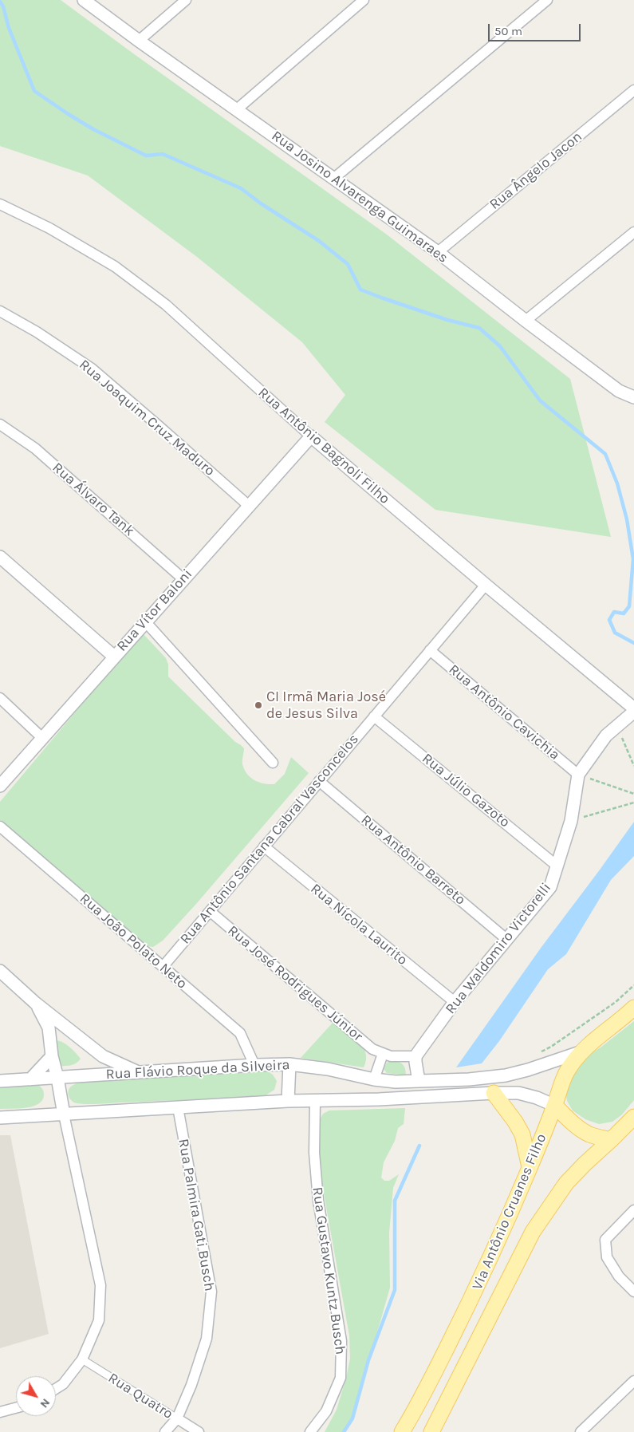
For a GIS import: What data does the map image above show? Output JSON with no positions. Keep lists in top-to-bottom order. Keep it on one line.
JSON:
{"streets":{"main road":["Via Antônio Cruanes Filho"],"street":["Rua Ângelo Jacon","Rua Josino Alvarenga Guimaraes","Rua Joaquim Cruz Maduro","Rua Antônio Bagnoli Filho","Rua Álvaro Tank","Rua Vítor Baloni","Rua Antônio Cavichia","Rua Júlio Gazoto","Rua Antônio Santana Cabral Vasconcelos","Rua Antônio Barreto","Rua Nícola Laurito","Rua João Polato Neto","Rua Waldomiro Victorelli","Rua José Rodrigues Júnior","Rua Flávio Roque da Silveira","Rua Palmira Gati Busch","Rua Gustavo Kuntz Busch","Rua Quatro"]},"crossings":[["Rua Ângelo Jacon","Rua Josino Alvarenga Guimaraes"],["Rua Joaquim Cruz Maduro","Rua Vítor Baloni"],["Rua Antônio Bagnoli Filho","Rua Vítor Baloni"],["Rua Antônio Bagnoli Filho","Rua Antônio Santana Cabral Vasconcelos"],["Rua Álvaro Tank","Rua Vítor Baloni"],["Rua Antônio Cavichia","Rua Antônio Santana Cabral Vasconcelos"],["Rua Antônio Cavichia","Rua Waldomiro Victorelli"],["Rua Júlio Gazoto","Rua Antônio Santana Cabral Vasconcelos"],["Rua Júlio Gazoto","Rua Waldomiro Victorelli"],["Rua Antônio Santana Cabral Vasconcelos","Rua Antônio Barreto"],["Rua Antônio Santana Cabral Vasconcelos","Rua Nícola Laurito"],["Rua Antônio Santana Cabral Vasconcelos","Rua João Polato Neto"],["Rua Antônio Santana Cabral Vasconcelos","Rua José Rodrigues Júnior"],["Rua Antônio Barreto","Rua Waldomiro Victorelli"],["Rua Nícola Laurito","Rua Waldomiro Victorelli"],["Rua João Polato Neto","Rua Flávio Roque da Silveira"],["Rua Waldomiro Victorelli","Rua José Rodrigues Júnior"],["Rua Flávio Roque da Silveira","Via Antônio Cruanes Filho"],["Rua Palmira Gati Busch","Rua Quatro"]],"places":["CI Irmã Maria José de Jesus Silva"],"scale_bar":"50 m","north":"bottom right"}
